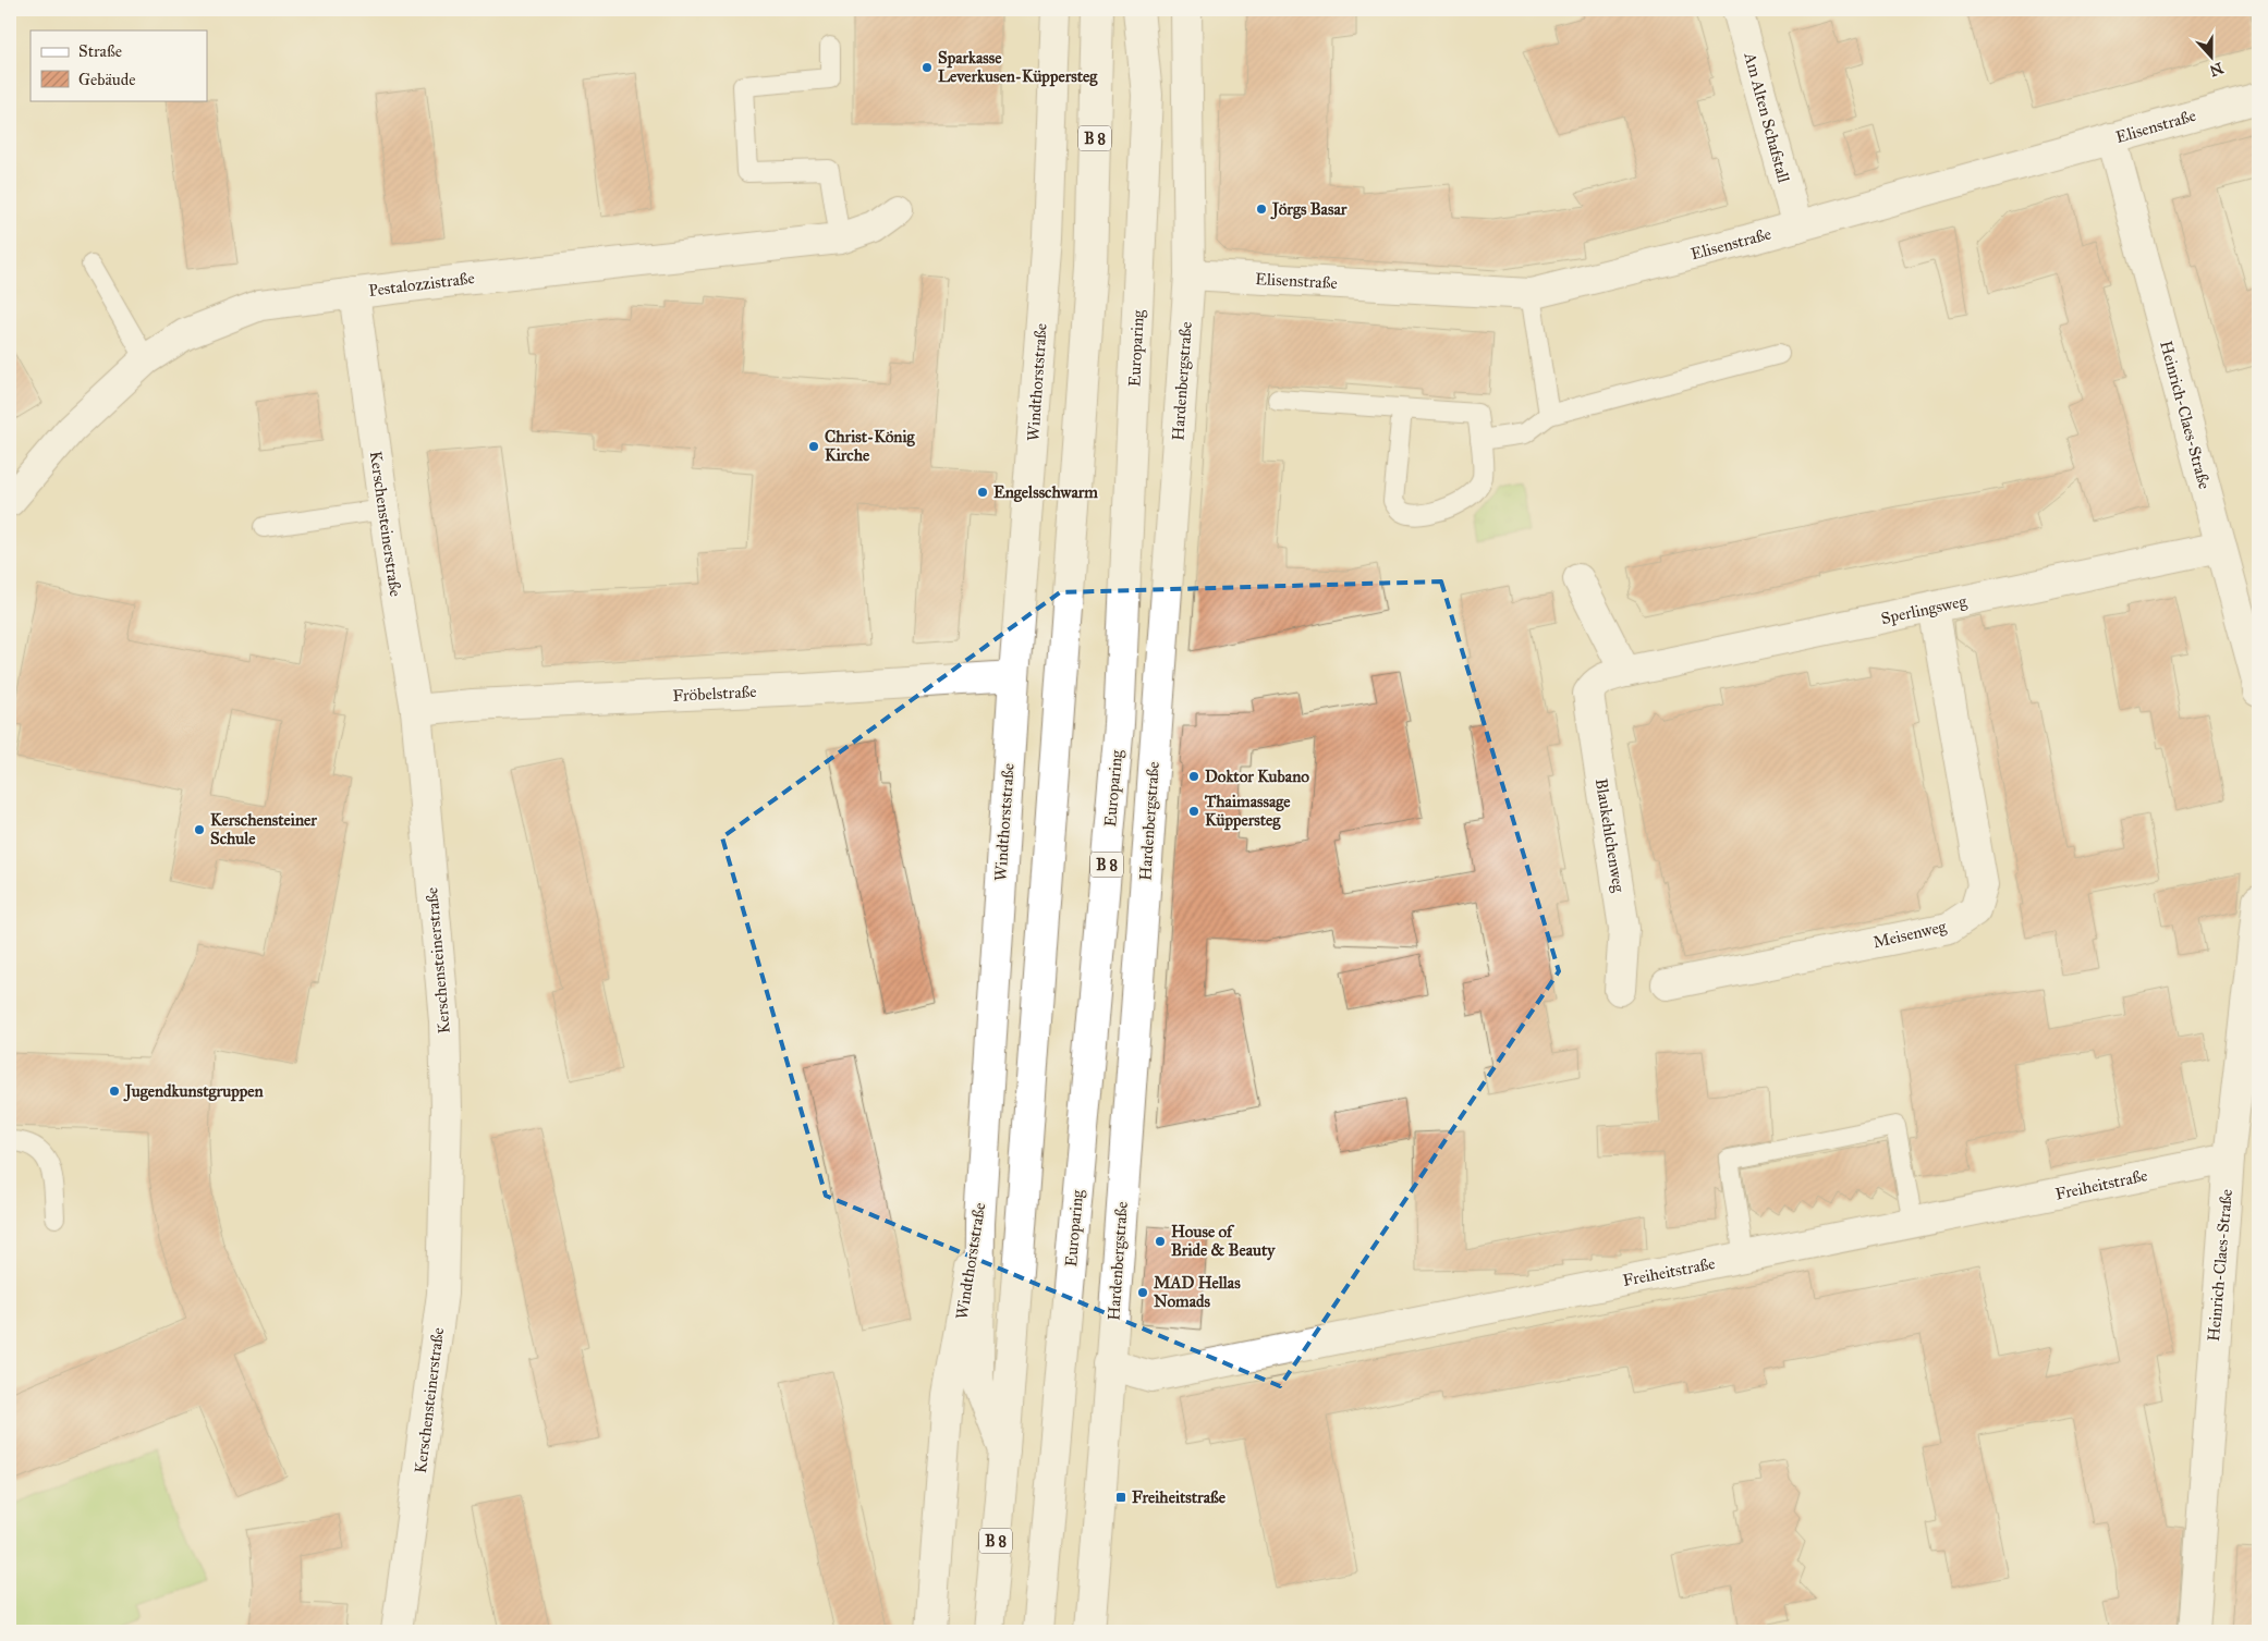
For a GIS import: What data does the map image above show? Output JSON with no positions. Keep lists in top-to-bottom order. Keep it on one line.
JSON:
{"streets":{"main road":["Am Alten Schafstall","Elisenstraße","B 8","Pestalozzistraße","Europaring","Hardenbergstraße","Windthorststraße","Heinrich-Claes-Straße","Kerschensteinerstraße","Sperlingsweg","Fröbelstraße","Blaukehlchenweg","Meisenweg","Freiheitstraße"]},"crossings":[["Am Alten Schafstall","Elisenstraße"],["Elisenstraße","Hardenbergstraße"],["Elisenstraße","Heinrich-Claes-Straße"],["Pestalozzistraße","Kerschensteinerstraße"],["Hardenbergstraße","Freiheitstraße"],["Windthorststraße","Fröbelstraße"],["Heinrich-Claes-Straße","Sperlingsweg"],["Heinrich-Claes-Straße","Freiheitstraße"],["Kerschensteinerstraße","Fröbelstraße"],["Sperlingsweg","Blaukehlchenweg"],["Sperlingsweg","Meisenweg"]],"places":{"other":["Sparkasse Leverkusen-Küppersteg","Jörgs Basar","Christ-König Kirche","Engelsschwarm","Doktor Kubano","Thaimassage Küppersteg","Kerschensteiner Schule","Jugendkunstgruppen","House of Bride & Beauty","MAD Hellas Nomads"],"transit":["Freiheitstraße"]},"legend":["Straße","Gebäude"],"north":"bottom"}
